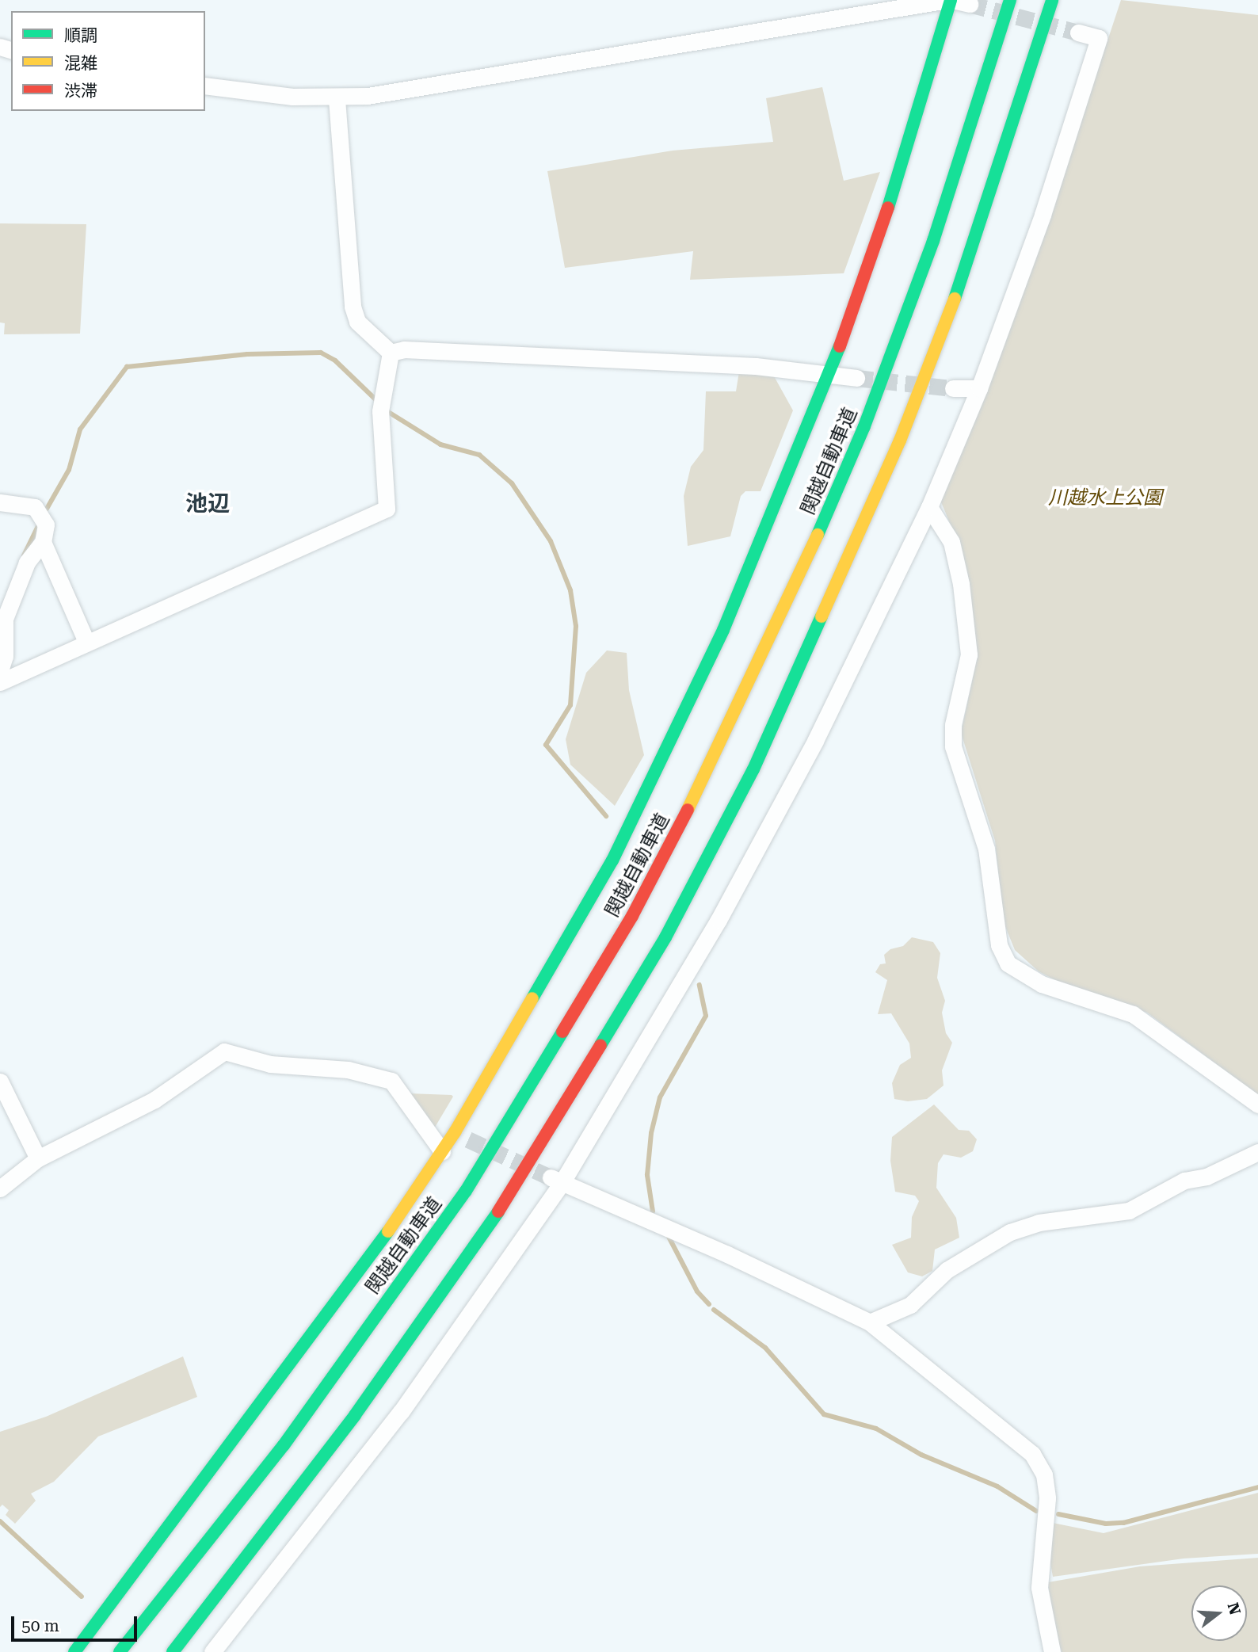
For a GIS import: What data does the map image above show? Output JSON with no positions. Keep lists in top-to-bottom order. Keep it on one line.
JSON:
{"streets":{"main road":["関越自動車道"]},"districts":["池辺"],"parks":["川越水上公園"],"legend":["順調","混雑","渋滞"],"scale_bar":"50 m","north":"right"}
